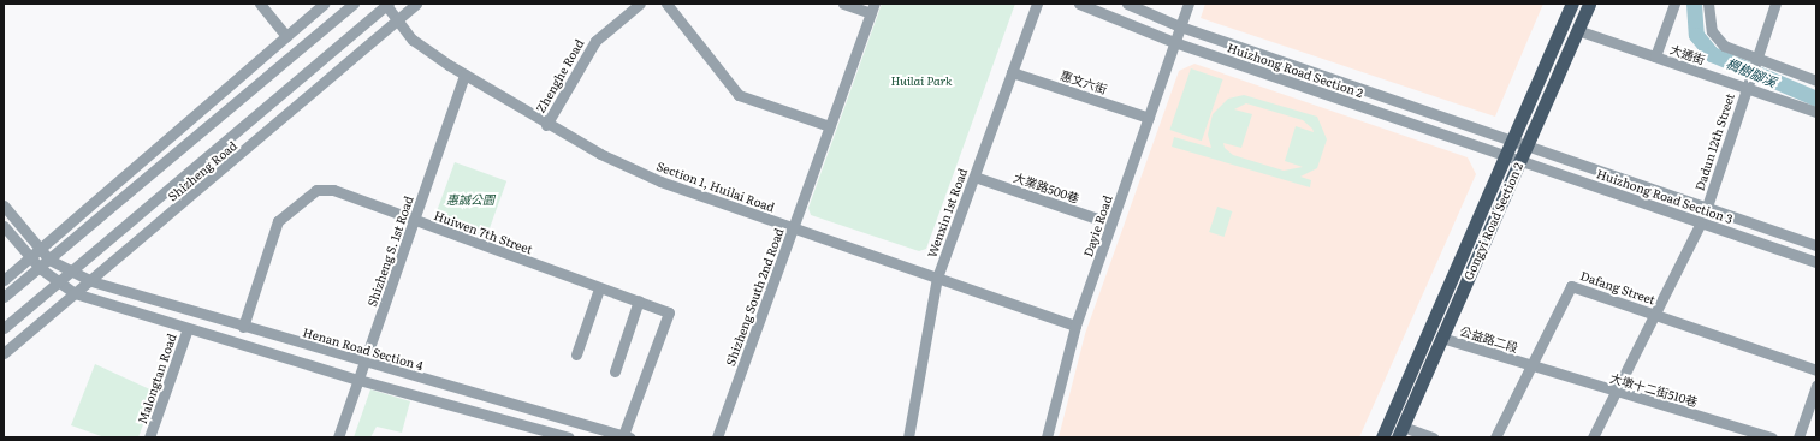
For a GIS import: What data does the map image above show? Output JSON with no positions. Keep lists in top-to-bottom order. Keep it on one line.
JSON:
{"streets":{"main road":["Gongyi Road Section 2"],"street":["大通街","Huizhong Road Section 2","Zhenghe Road","惠文六街","Dadun 12th Street","Shizheng Road","Section 1, Huilai Road","大業路500巷","Huizhong Road Section 3","Wenxin 1st Road","Dayie Road","Huiwen 7th Street","Shizheng S. 1st Road","Dafang Street","Shizheng South 2nd Road","公益路二段","Henan Road Section 4","Malongtan Road","大墩十二街510巷"]},"crossings":[["大通街","Dadun 12th Street"],["大通街","Gongyi Road Section 2"],["Huizhong Road Section 2","Huizhong Road Section 3"],["Huizhong Road Section 2","Gongyi Road Section 2"],["Huizhong Road Section 2","Dayie Road"],["Zhenghe Road","Section 1, Huilai Road"],["惠文六街","Wenxin 1st Road"],["惠文六街","Dayie Road"],["Dadun 12th Street","Huizhong Road Section 3"],["Shizheng Road","Section 1, Huilai Road"],["Shizheng Road","Henan Road Section 4"],["Section 1, Huilai Road","Wenxin 1st Road"],["Section 1, Huilai Road","Dayie Road"],["Section 1, Huilai Road","Shizheng S. 1st Road"],["Section 1, Huilai Road","Shizheng South 2nd Road"],["大業路500巷","Wenxin 1st Road"],["大業路500巷","Dayie Road"],["Huizhong Road Section 3","Gongyi Road Section 2"],["Gongyi Road Section 2","公益路二段"],["Huiwen 7th Street","Shizheng S. 1st Road"],["Huiwen 7th Street","Henan Road Section 4"],["Shizheng S. 1st Road","Henan Road Section 4"],["Dafang Street","公益路二段"],["Dafang Street","大墩十二街510巷"],["公益路二段","大墩十二街510巷"]],"water":["楓樹腳溪"],"parks":["Huilai Park","惠誠公園"]}
